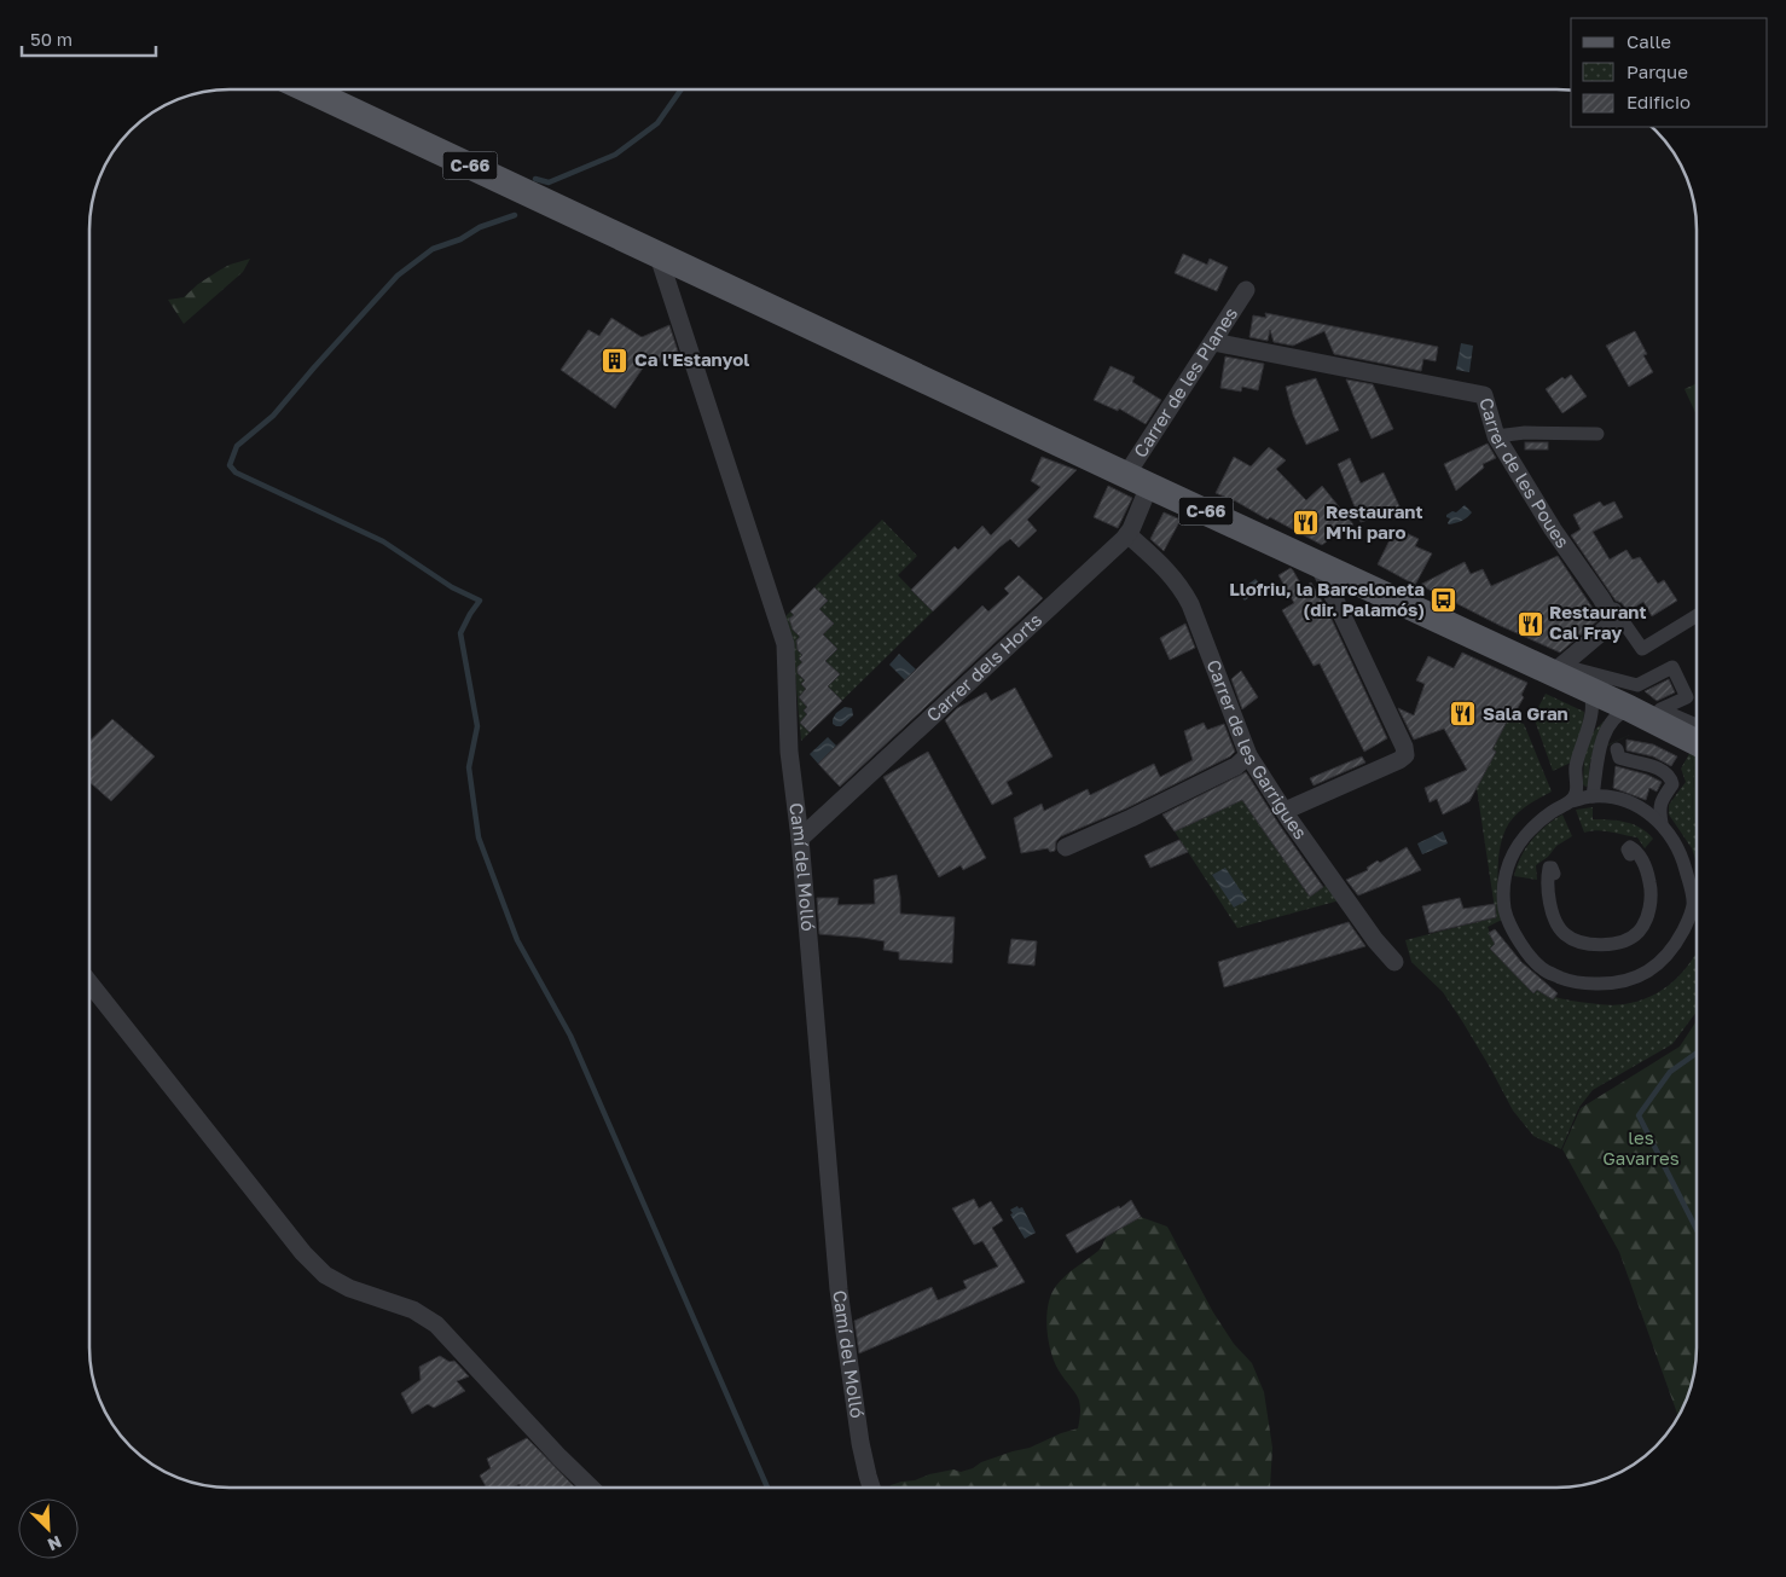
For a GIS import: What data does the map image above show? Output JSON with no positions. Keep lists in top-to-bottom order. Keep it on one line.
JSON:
{"streets":{"main road":["C-66"],"street":["Carrer de les Planes","Carrer de les Poues","Carrer dels Horts","Carrer de les Garrigues","Camí del Molló"]},"crossings":[["C-66","Carrer de les Planes"],["C-66","Carrer dels Horts"],["C-66","Camí del Molló"],["Carrer de les Planes","Carrer de les Poues"],["Carrer de les Planes","Carrer dels Horts"],["Carrer dels Horts","Carrer de les Garrigues"],["Carrer dels Horts","Camí del Molló"]],"parks":["les Gavarres"],"places":{"building":["Ca l'Estanyol"],"restaurant":["Restaurant M'hi paro","Restaurant Cal Fray","Sala Gran"],"bus stop":["Llofriu, la Barceloneta (dir. Palamós)"]},"legend":["Calle","Parque","Edificio"],"scale_bar":"50 m","north":"bottom right"}
